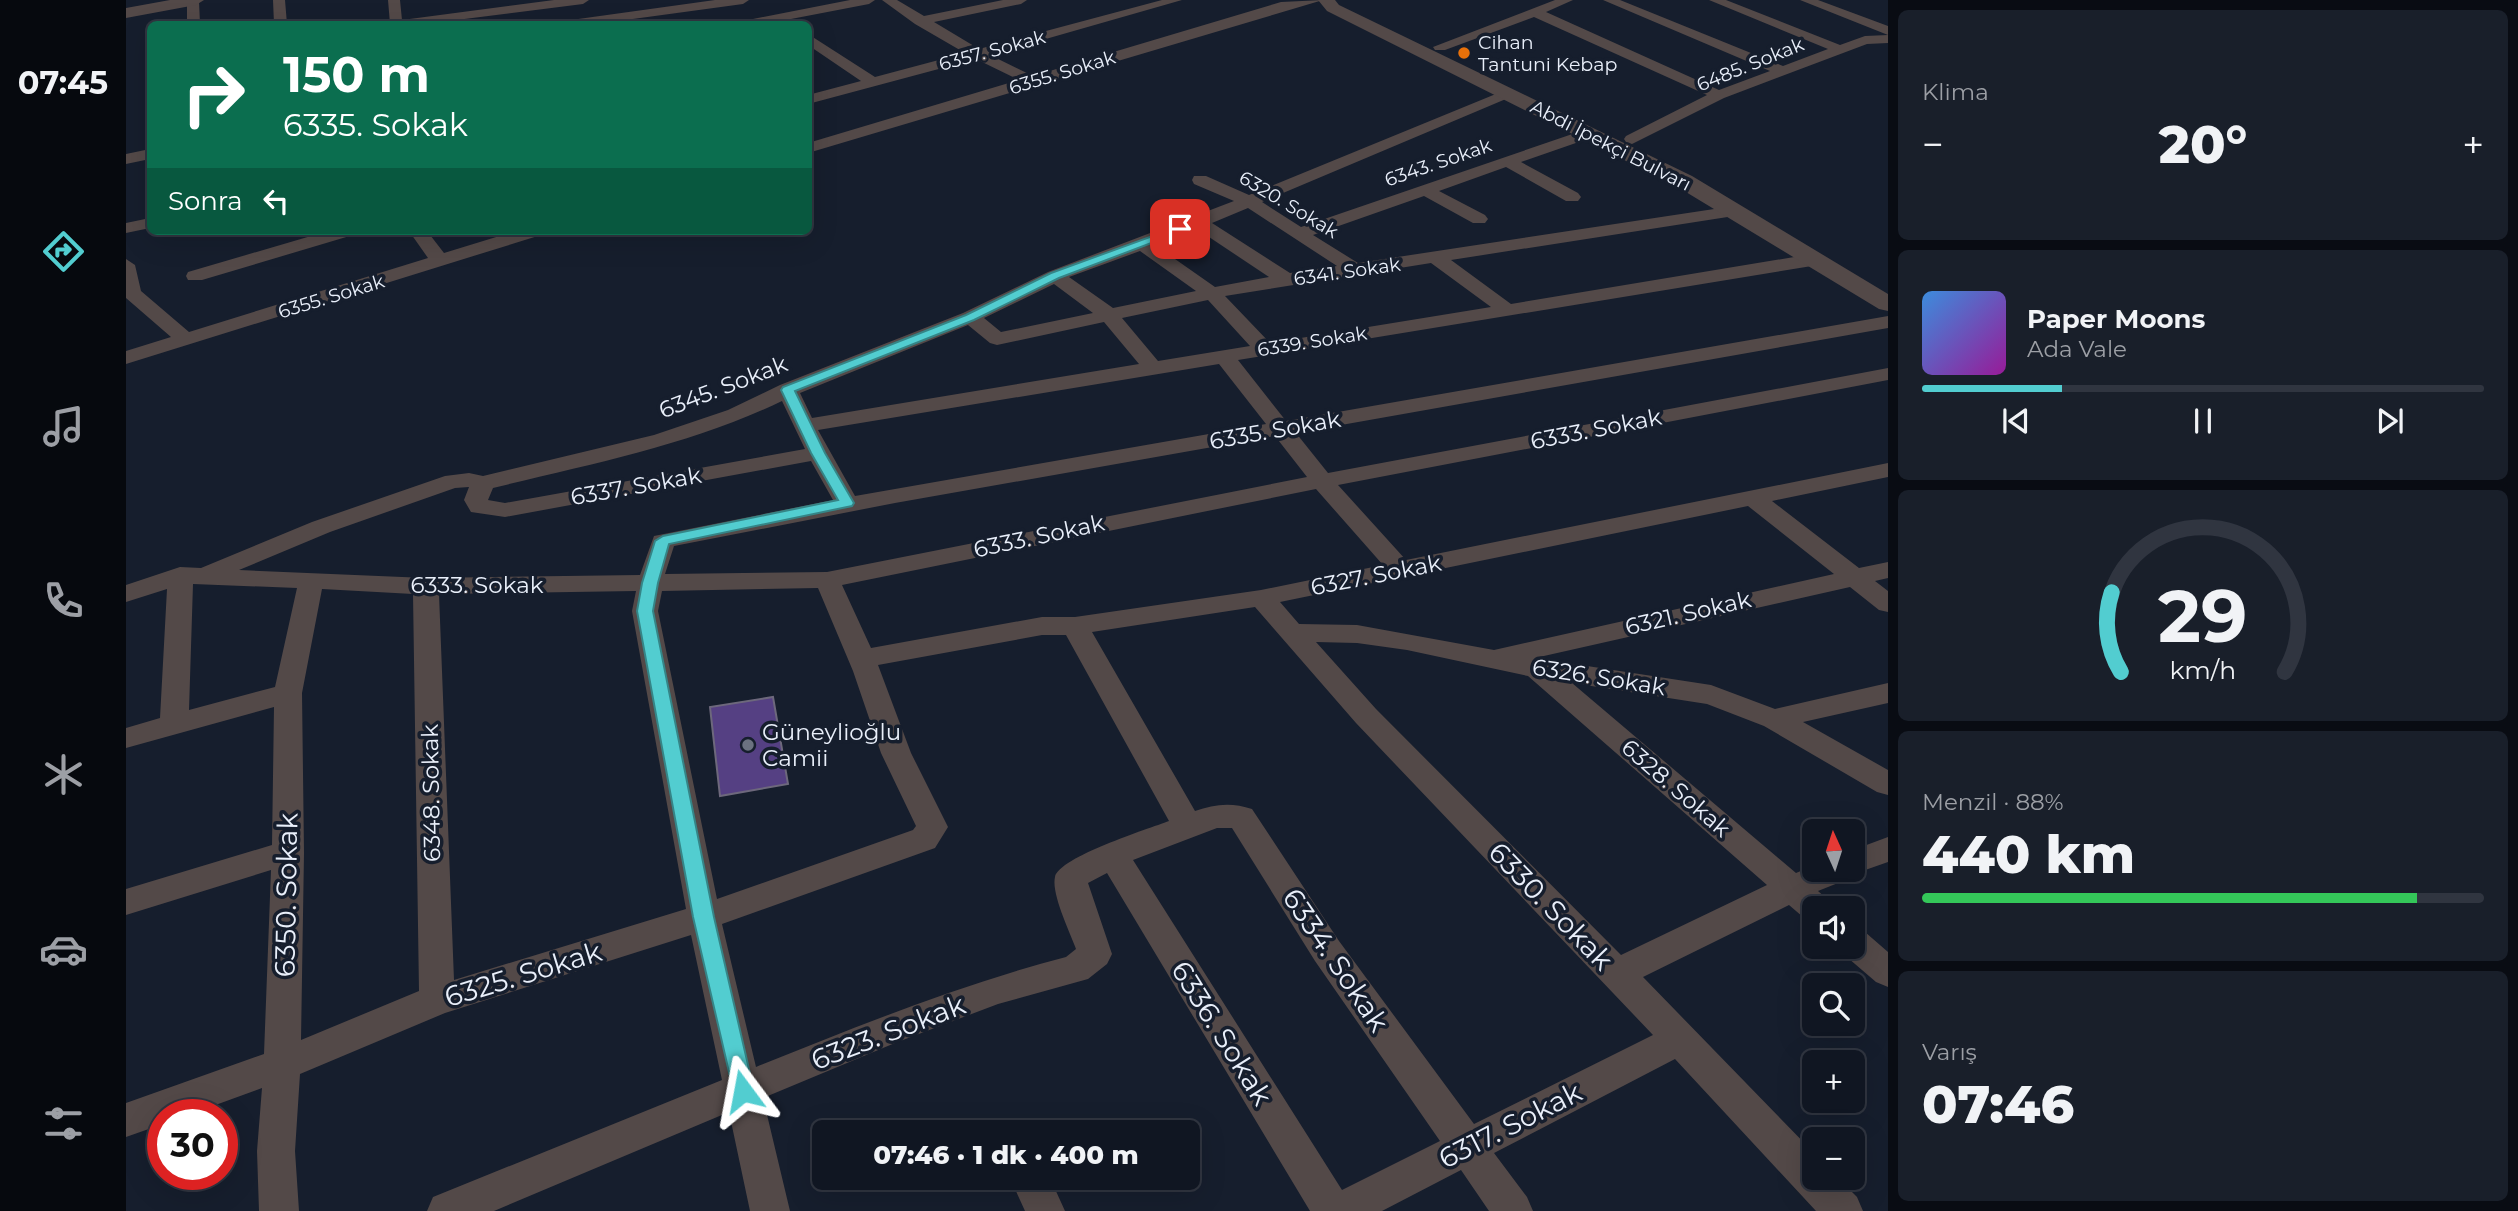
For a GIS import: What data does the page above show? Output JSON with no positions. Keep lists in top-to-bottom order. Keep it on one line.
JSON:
{"streets":{"street":["6357. Sokak","6485. Sokak","6355. Sokak","Abdi İpekçi Bulvarı","6343. Sokak","6320. Sokak","6341. Sokak","6339. Sokak","6345. Sokak","6333. Sokak","6335. Sokak","6337. Sokak","6327. Sokak","6321. Sokak","6326. Sokak","6328. Sokak","6348. Sokak","6350. Sokak","6330. Sokak","6334. Sokak","6325. Sokak","6323. Sokak","6336. Sokak","6317. Sokak"]},"crossings":[["6485. Sokak","Abdi İpekçi Bulvarı"],["Abdi İpekçi Bulvarı","6343. Sokak"],["Abdi İpekçi Bulvarı","6341. Sokak"],["Abdi İpekçi Bulvarı","6339. Sokak"],["Abdi İpekçi Bulvarı","6345. Sokak"],["6343. Sokak","6320. Sokak"],["6320. Sokak","6341. Sokak"],["6320. Sokak","6345. Sokak"],["6341. Sokak","6345. Sokak"],["6345. Sokak","6333. Sokak"],["6345. Sokak","6337. Sokak"],["6333. Sokak","6335. Sokak"],["6333. Sokak","6348. Sokak"],["6333. Sokak","6350. Sokak"],["6327. Sokak","6330. Sokak"],["6327. Sokak","6325. Sokak"],["6321. Sokak","6326. Sokak"],["6326. Sokak","6328. Sokak"],["6326. Sokak","6330. Sokak"],["6348. Sokak","6325. Sokak"],["6350. Sokak","6325. Sokak"],["6330. Sokak","6317. Sokak"],["6334. Sokak","6323. Sokak"],["6334. Sokak","6336. Sokak"],["6334. Sokak","6317. Sokak"],["6323. Sokak","6336. Sokak"]],"places":["Cihan Tantuni Kebap","Güneylioğlu Camii"],"north":"top","page":{"tabs":"07:45","tile":["Klima",["Menzil · 88%","440 km"],["Varış","07:46"]],"turn":["150 m","6335. Sokak"],"heat":["−","20°","+"],"then":"Sonra","song":["Paper Moons","Ada Vale"],"map_buttons":["+","−"],"limit":"30","trip":"07:46 · 1 dk · 400 m","gauge":["29","km/h"]}}
